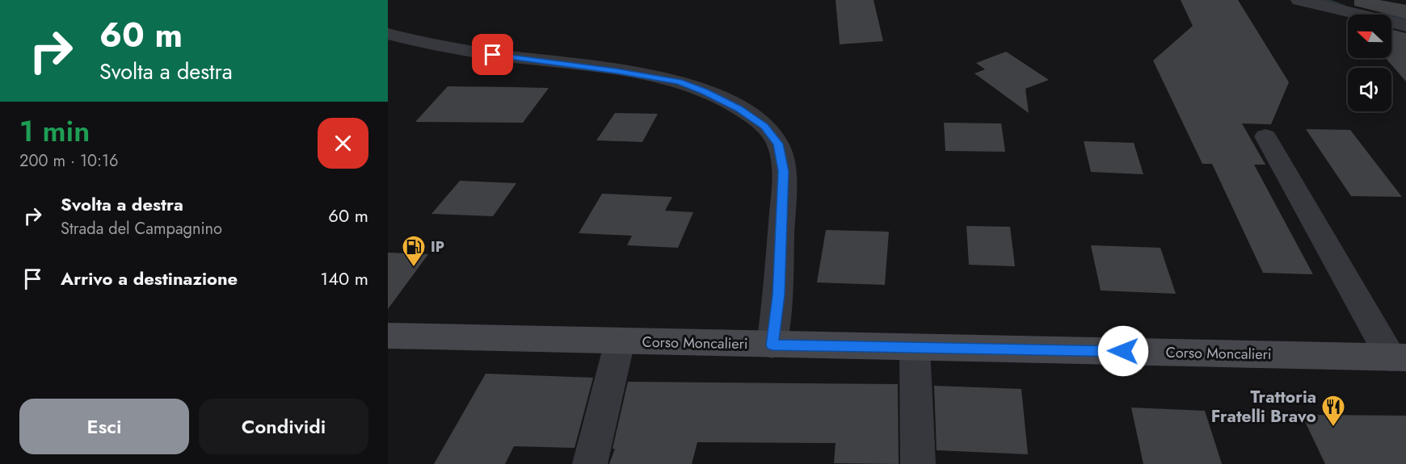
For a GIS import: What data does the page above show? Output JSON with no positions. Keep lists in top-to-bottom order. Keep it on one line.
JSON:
{"streets":{"main road":["Corso Moncalieri"]},"places":{"fuel station":["IP"],"restaurant":["Trattoria Fratelli Bravo"]},"north":"left","page":{"turn":["60 m","Svolta a destra"],"heading":["1 min","200 m · 10:16"],"list":[{"name":"Svolta a destra","note":"Strada del Campagnino","value":"60 m"},{"name":"Arrivo a destinazione","value":"140 m"}],"buttons":["Esci","Condividi"]}}
